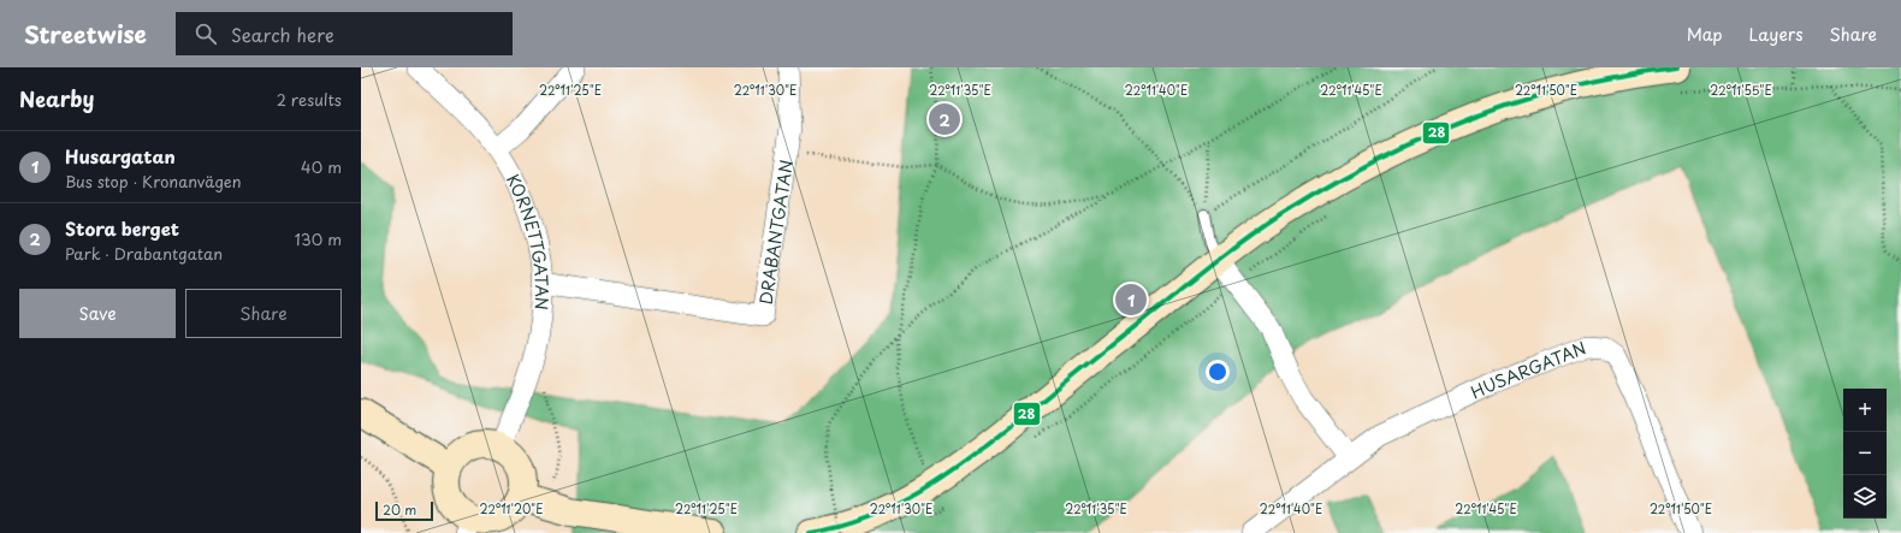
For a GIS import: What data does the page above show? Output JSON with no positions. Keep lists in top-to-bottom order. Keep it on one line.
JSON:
{"streets":{"street":["DRABANTGATAN","KORNETTGATAN","HUSARGATAN"]},"crossings":[["DRABANTGATAN","KORNETTGATAN"]],"lines":["transit line 28"],"scale_bar":"20 m","page":{"header":"Streetwise","search":"Search here","nav":["Map","Layers","Share"],"heading":["Nearby","2 results"],"pins":["2","1"],"list":[{"mark":"1","name":"Husargatan","note":"Bus stop · Kronanvägen","value":"40 m"},{"mark":"2","name":"Stora berget","note":"Park · Drabantgatan","value":"130 m"}],"buttons":["Save","Share"],"map_buttons":["+","−"],"scale":"20 m"},"coordinates":["22°11'50\"E","22°11'25\"E","22°11'30\"E","22°11'35\"E","22°11'40\"E","22°11'45\"E","22°11'55\"E","22°11'20\"E"]}
